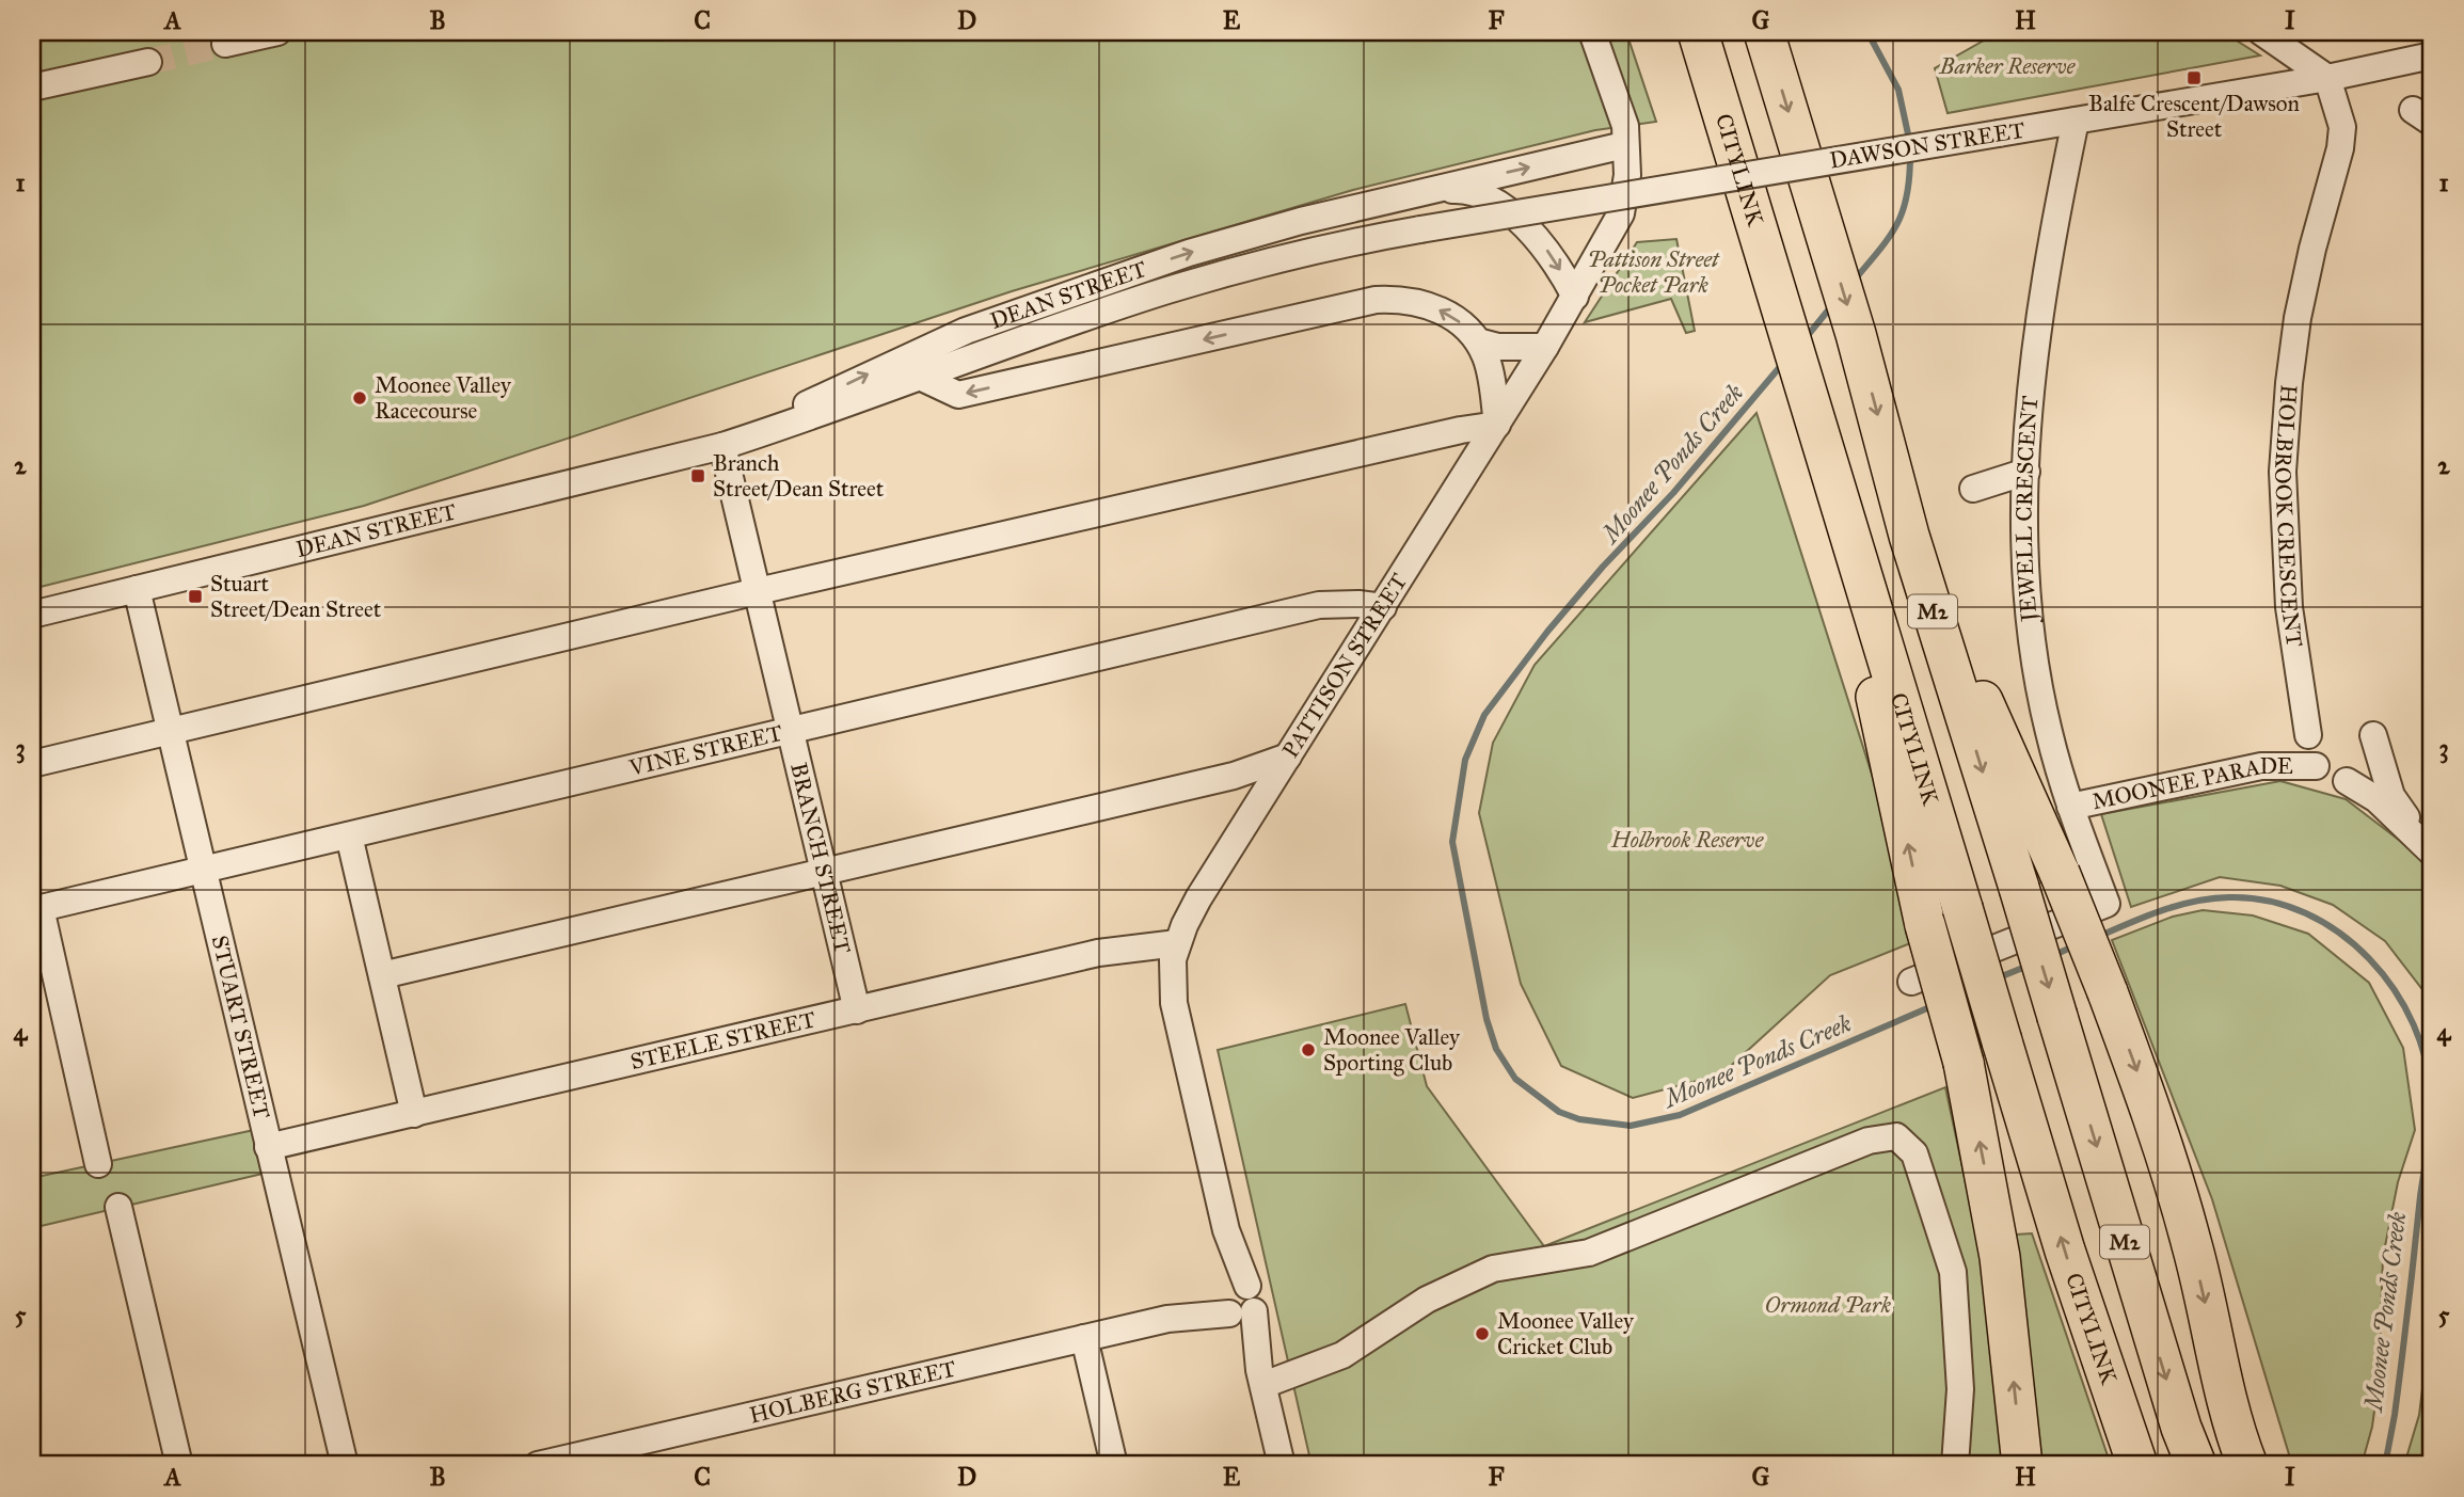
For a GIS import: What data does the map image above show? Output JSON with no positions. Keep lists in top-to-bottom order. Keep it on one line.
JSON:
{"streets":{"highway":["CITYLINK","M2"],"street":["DAWSON STREET","DEAN STREET","JEWELL CRESCENT","HOLBROOK CRESCENT","PATTISON STREET","VINE STREET","MOONEE PARADE","BRANCH STREET","STUART STREET","STEELE STREET","HOLBERG STREET"]},"crossings":[["DAWSON STREET","DEAN STREET"],["DAWSON STREET","JEWELL CRESCENT"],["DAWSON STREET","HOLBROOK CRESCENT"],["DEAN STREET","PATTISON STREET"],["DEAN STREET","BRANCH STREET"],["DEAN STREET","STUART STREET"],["JEWELL CRESCENT","MOONEE PARADE"],["PATTISON STREET","VINE STREET"],["PATTISON STREET","STEELE STREET"],["PATTISON STREET","HOLBERG STREET"],["VINE STREET","BRANCH STREET"],["VINE STREET","STUART STREET"],["BRANCH STREET","STEELE STREET"],["STUART STREET","STEELE STREET"]],"water":["Moonee Ponds Creek"],"parks":["Barker Reserve","Pattison Street Pocket Park","Holbrook Reserve","Ormond Park"],"places":{"transit":["Balfe Crescent/Dawson Street","Branch Street/Dean Street","Stuart Street/Dean Street"],"other":["Moonee Valley Racecourse","Moonee Valley Sporting Club","Moonee Valley Cricket Club"]},"grid":{"columns":["A","B","C","D","E","F","G","H","I"],"rows":["1","2","3","4","5"]}}
